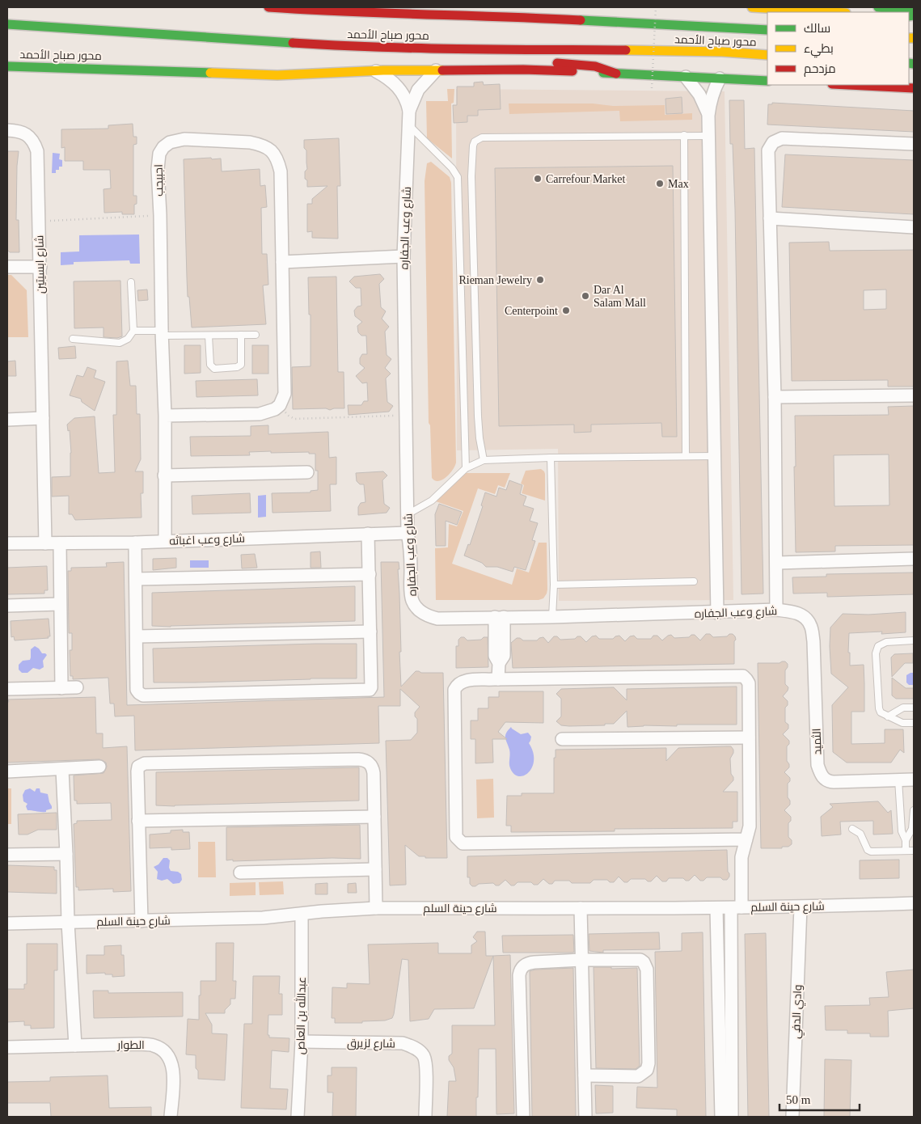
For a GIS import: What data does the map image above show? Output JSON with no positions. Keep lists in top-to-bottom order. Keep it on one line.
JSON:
{"streets":{"main road":["محور صباح الأحمد"],"street":["اجبيجب","شارع وعب الجفاره","شارع ابسيتين","شارع وعب اغباثه","الثميد","شارع حينة السلم","وادي الدفي","عبدالله بن العاص","شارع لزيرق","الطوار"]},"crossings":[["محور صباح الأحمد","شارع وعب الجفاره"],["اجبيجب","شارع وعب اغباثه"],["شارع وعب الجفاره","شارع وعب اغباثه"],["شارع وعب الجفاره","الثميد"],["شارع ابسيتين","شارع وعب اغباثه"],["شارع حينة السلم","وادي الدفي"],["شارع حينة السلم","عبدالله بن العاص"],["عبدالله بن العاص","شارع لزيرق"]],"places":["Carrefour Market","Max","Rieman Jewelry","Dar Al Salam Mall","Centerpoint"],"legend":["سالك","بطيء","مزدحم"],"scale_bar":"50 m"}
